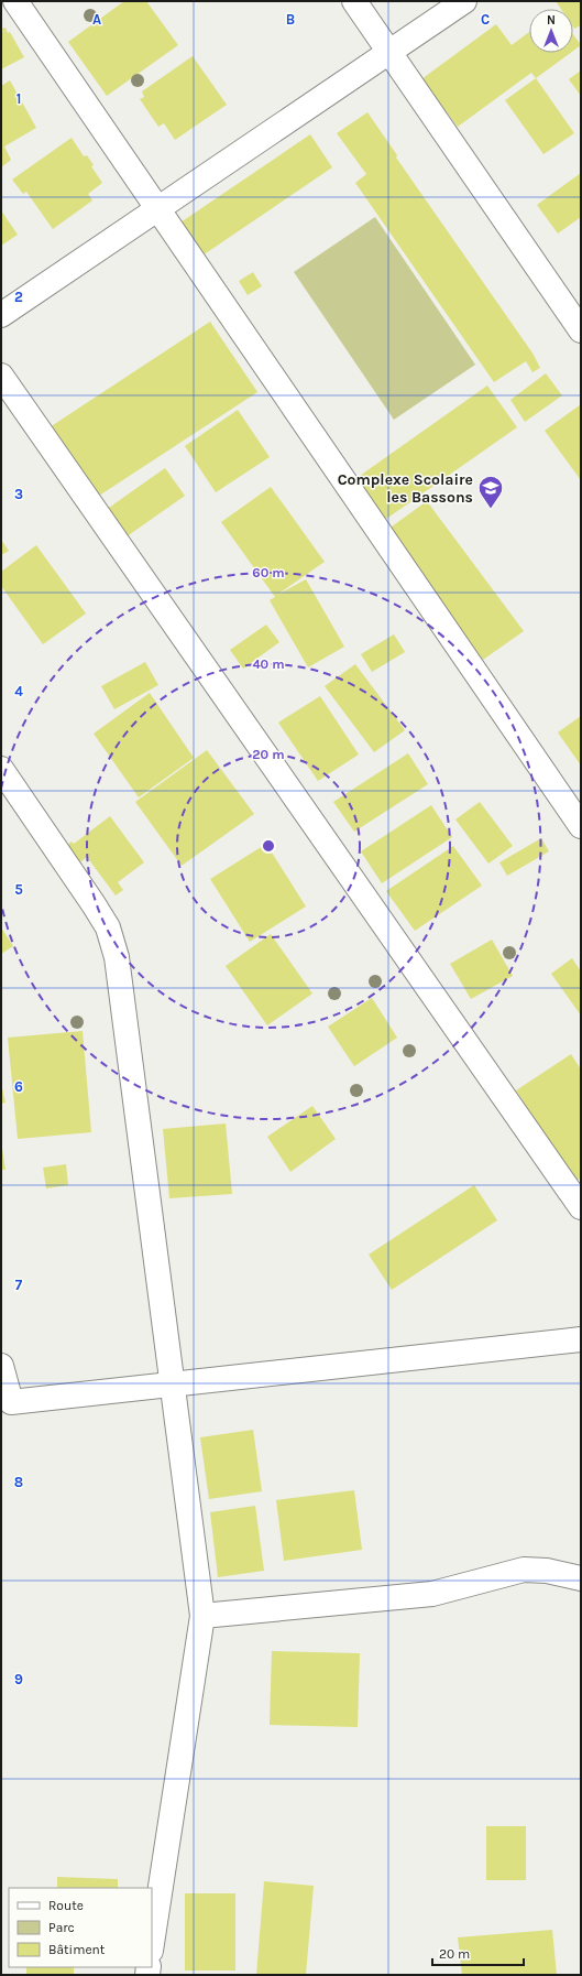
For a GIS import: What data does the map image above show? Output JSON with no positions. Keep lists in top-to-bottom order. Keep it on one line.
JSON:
{"places":{"school or university":["Complexe Scolaire les Bassons"]},"legend":["Route","Parc","Bâtiment"],"scale_bar":"20 m","north":"top","grid":{"columns":["A","B","C"],"rows":["1","2","3","4","5","6","7","8","9"]},"rings":["60 m","40 m","20 m"]}
